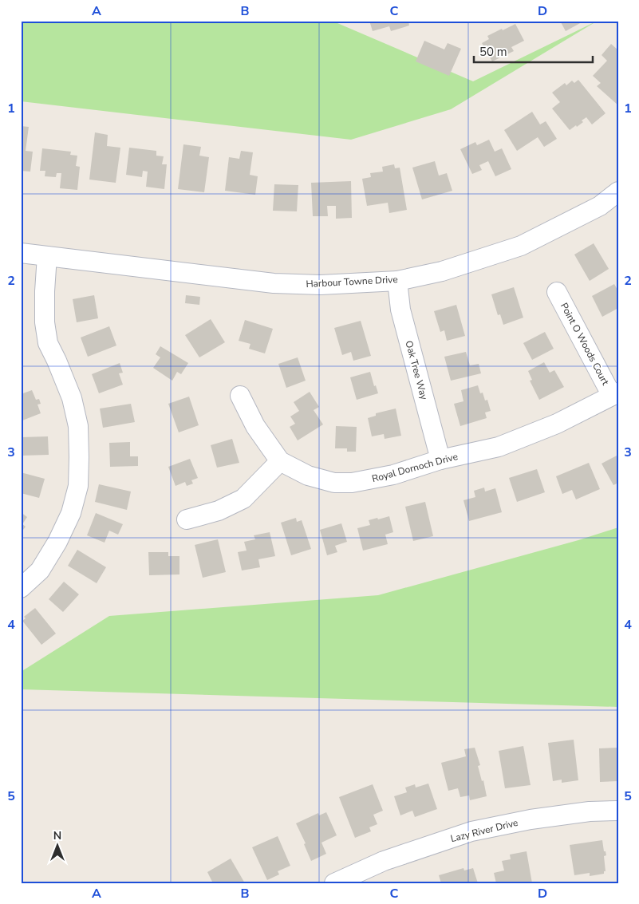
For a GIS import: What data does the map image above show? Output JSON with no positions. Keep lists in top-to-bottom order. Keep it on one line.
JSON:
{"streets":{"street":["Harbour Towne Drive","Point O Woods Court","Oak Tree Way","Royal Dornoch Drive","Lazy River Drive"]},"crossings":[["Harbour Towne Drive","Oak Tree Way"],["Point O Woods Court","Royal Dornoch Drive"],["Oak Tree Way","Royal Dornoch Drive"]],"scale_bar":"50 m","north":"top","grid":{"columns":["A","B","C","D"],"rows":["1","2","3","4","5"]}}
